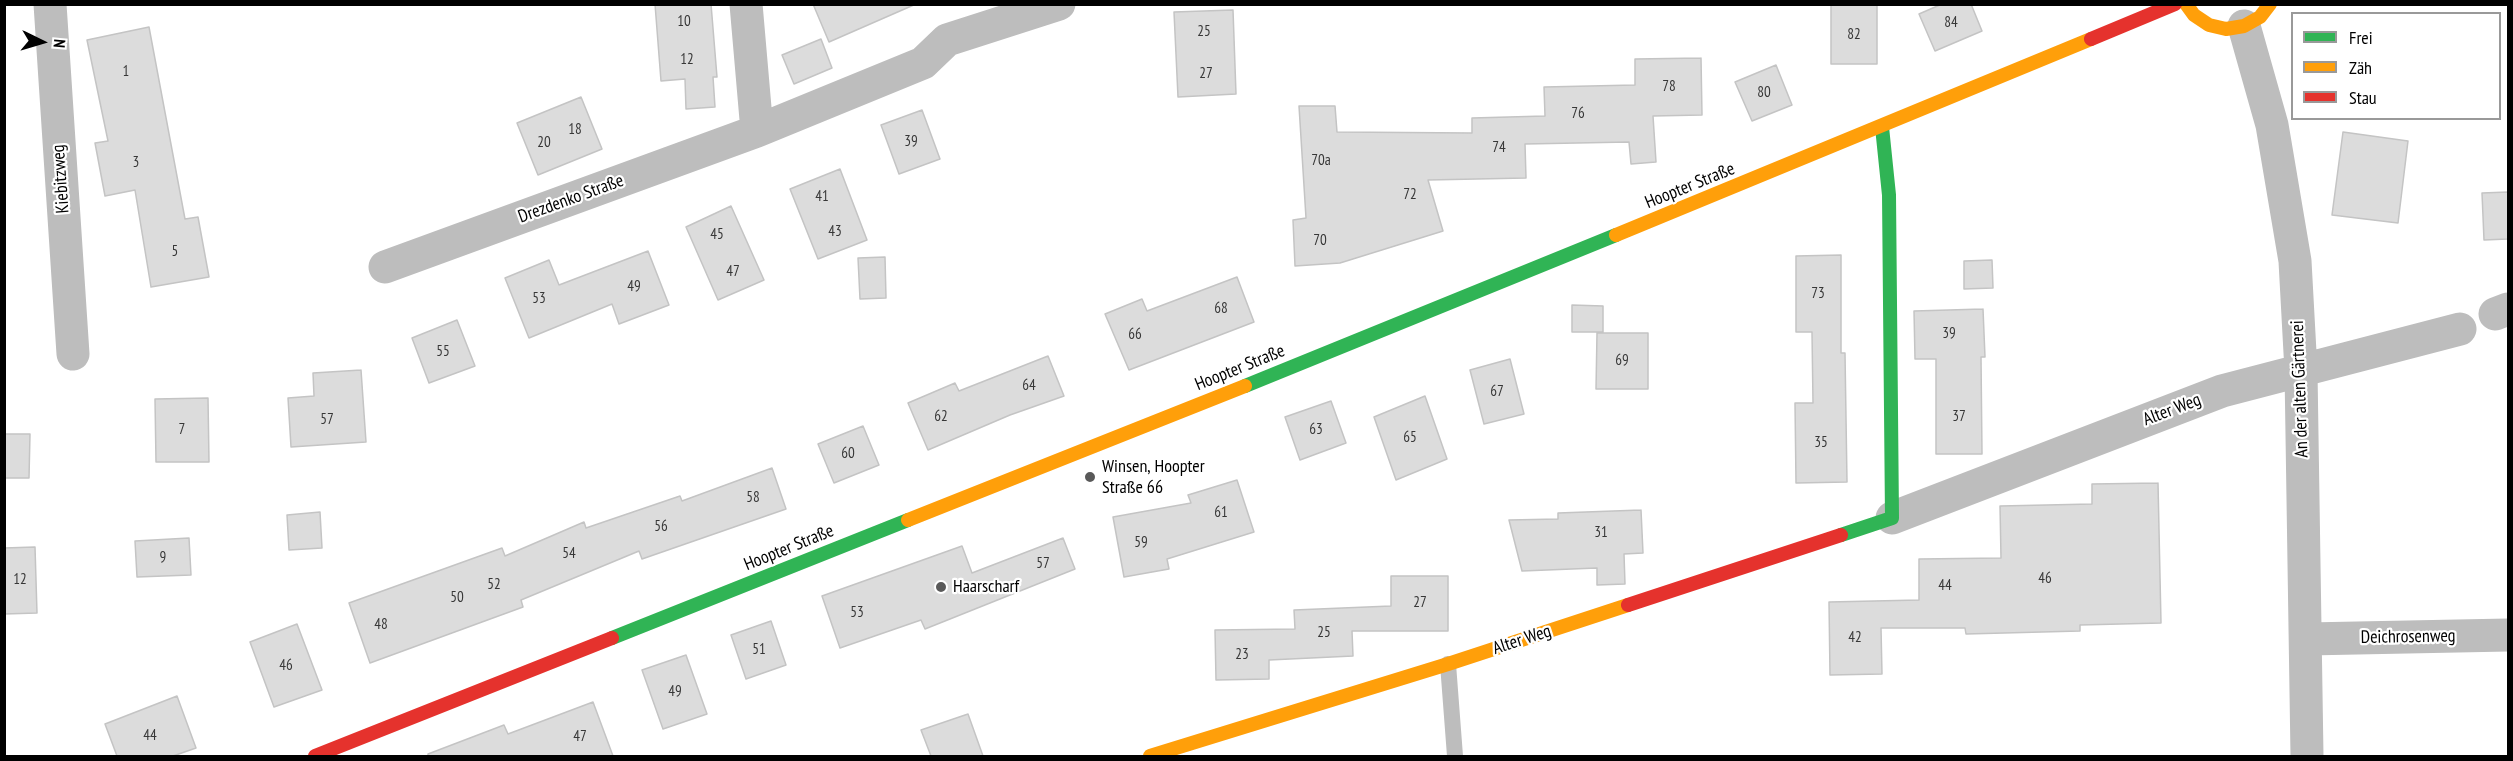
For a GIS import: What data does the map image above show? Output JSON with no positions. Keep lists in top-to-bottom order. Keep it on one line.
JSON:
{"streets":{"street":["Kiebitzweg","Hoopter Straße","Drezdenko Straße","An der alten Gärtnerei","Alter Weg","Deichrosenweg"]},"crossings":[["An der alten Gärtnerei","Alter Weg"],["An der alten Gärtnerei","Deichrosenweg"]],"places":["Winsen, Hoopter Straße 66","Haarscharf"],"house_numbers":["10","84","25","82","12","1","27","78","80","76","18","39","20","74","70a","3","72","41","43","45","70","5","47","49","73","53","68","39","66","55","69","64","67","62","37","57","7","63","65","35","60","58","61","56","31","59","54","9","57","46","12","52","44","50","27","53","48","25","42","51","23","46","49","44","47"],"legend":["Frei","Zäh","Stau"],"north":"right"}
